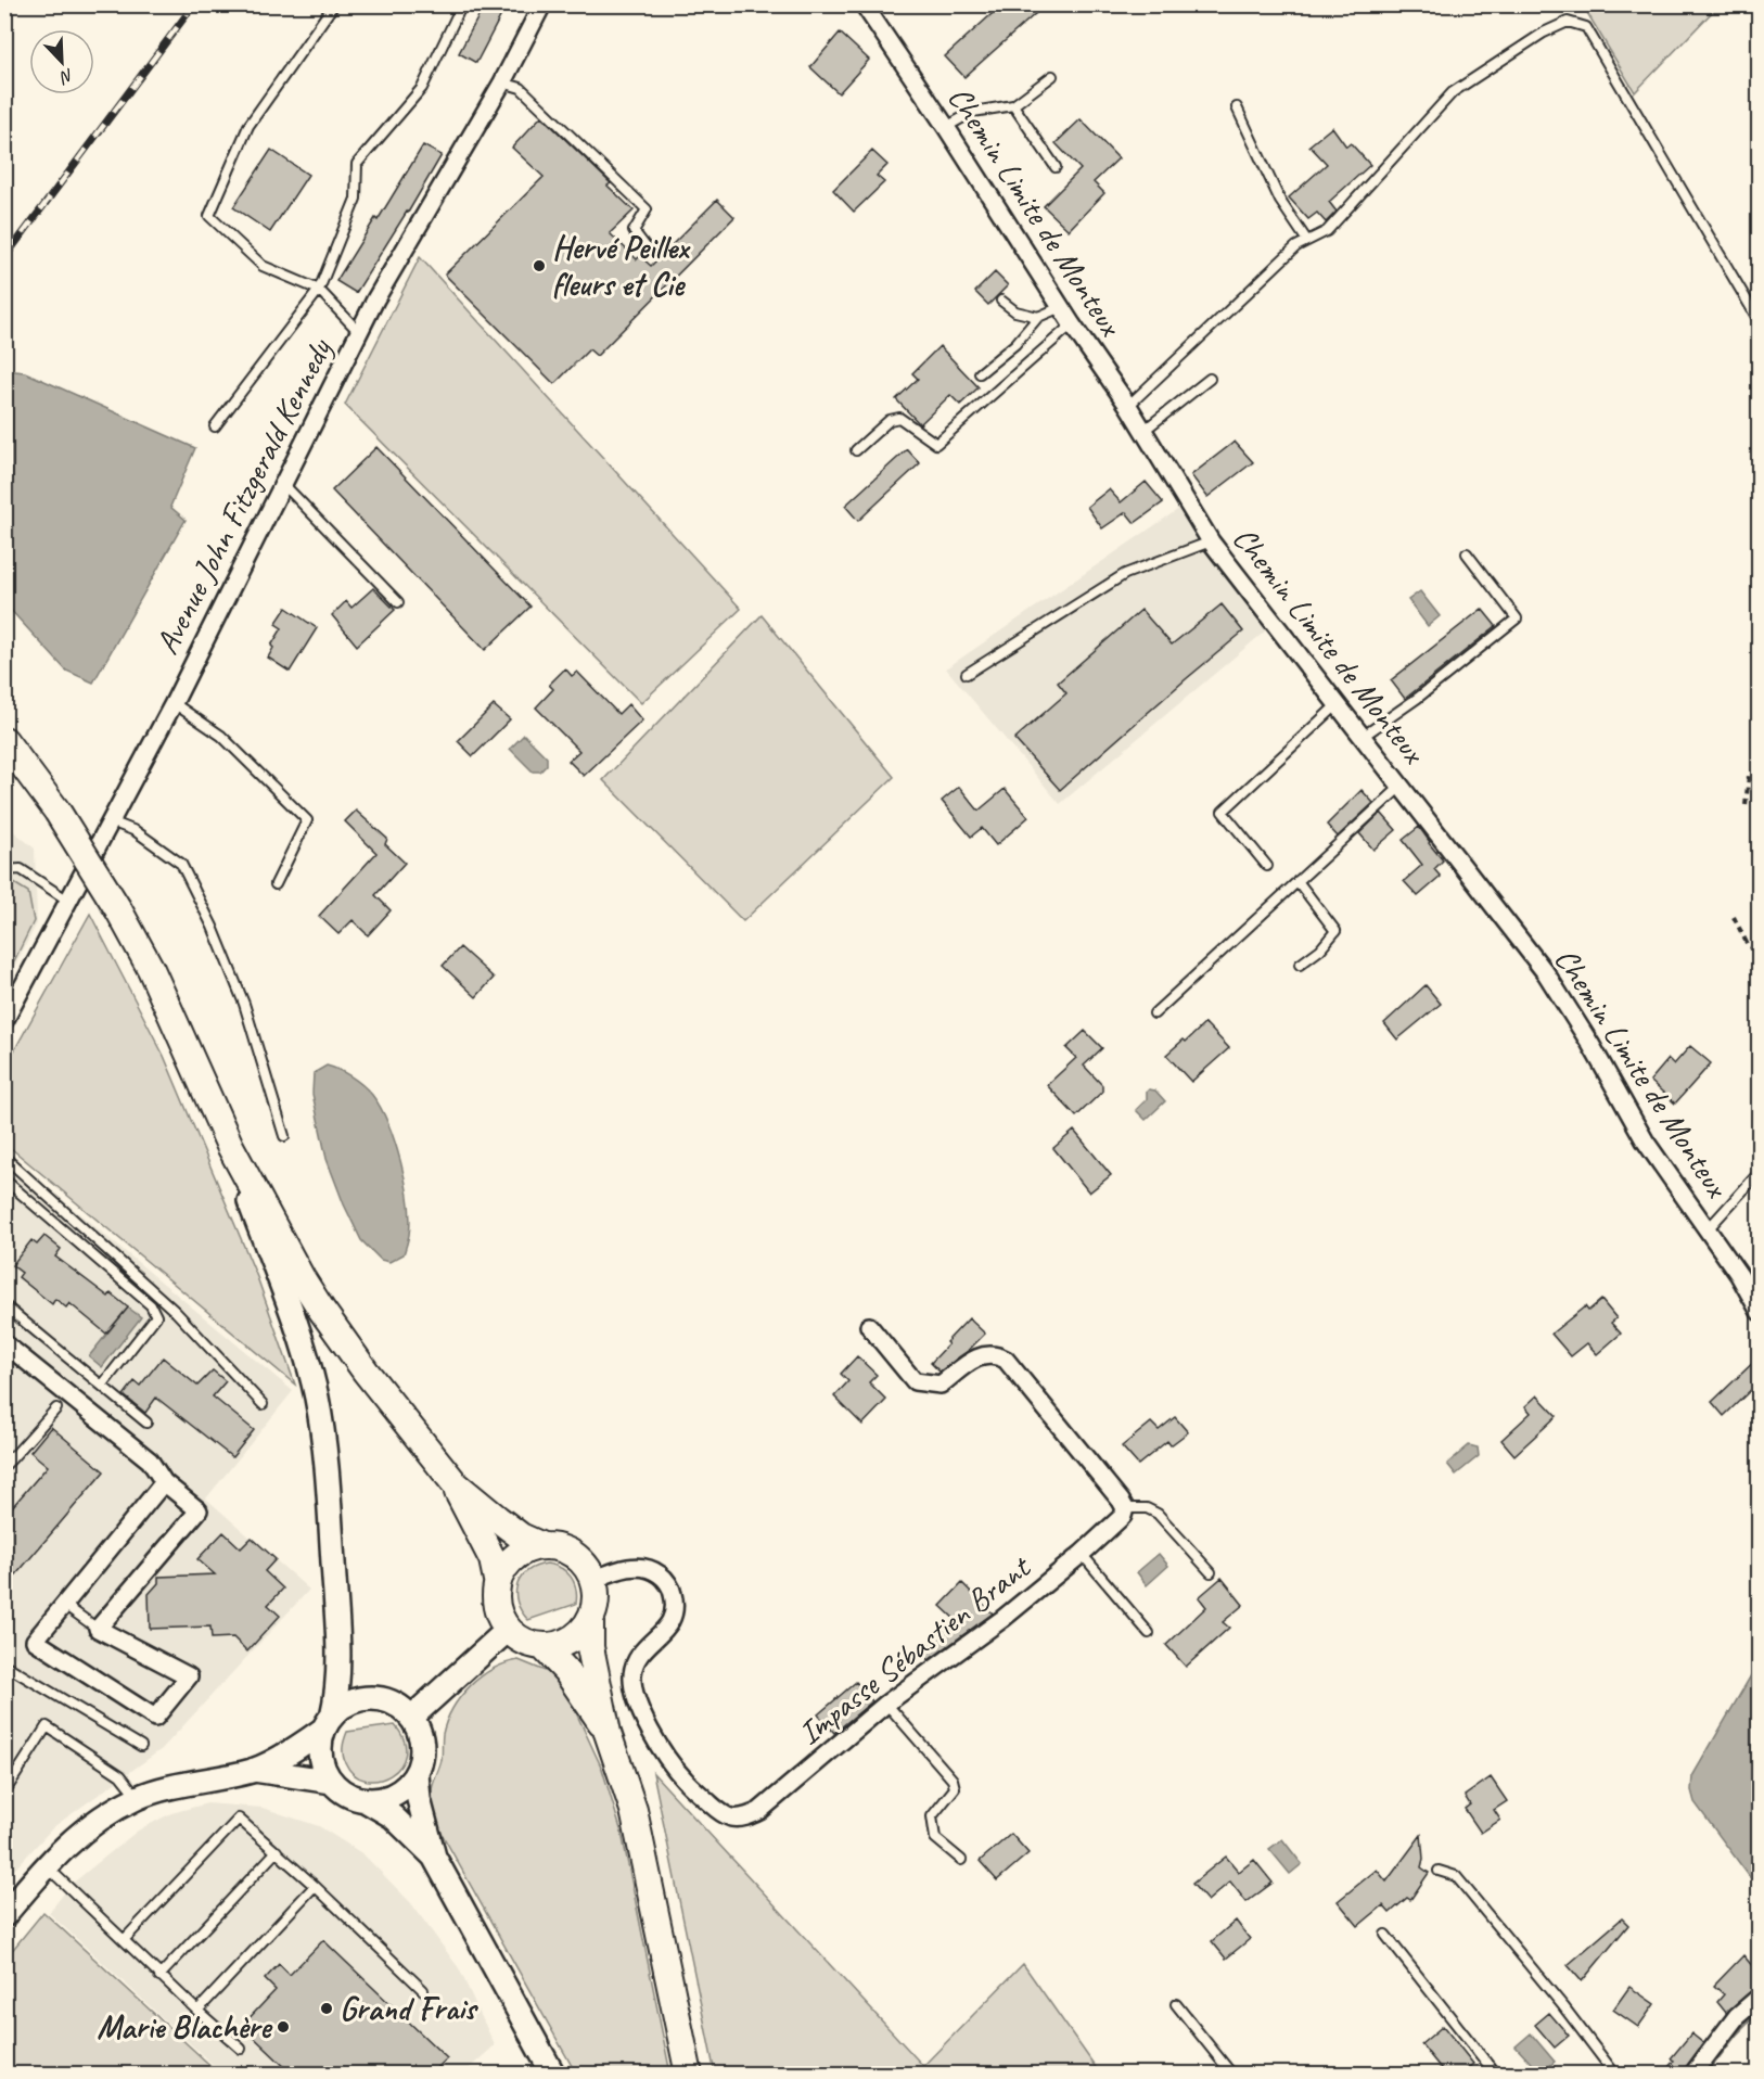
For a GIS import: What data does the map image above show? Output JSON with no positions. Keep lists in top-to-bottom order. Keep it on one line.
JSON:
{"streets":{"street":["Chemin Limite de Monteux","Avenue John Fitzgerald Kennedy","Impasse Sébastien Brant"]},"places":["Hervé Peillex fleurs et Cie","Grand Frais","Marie Blachère"],"north":"bottom right"}
